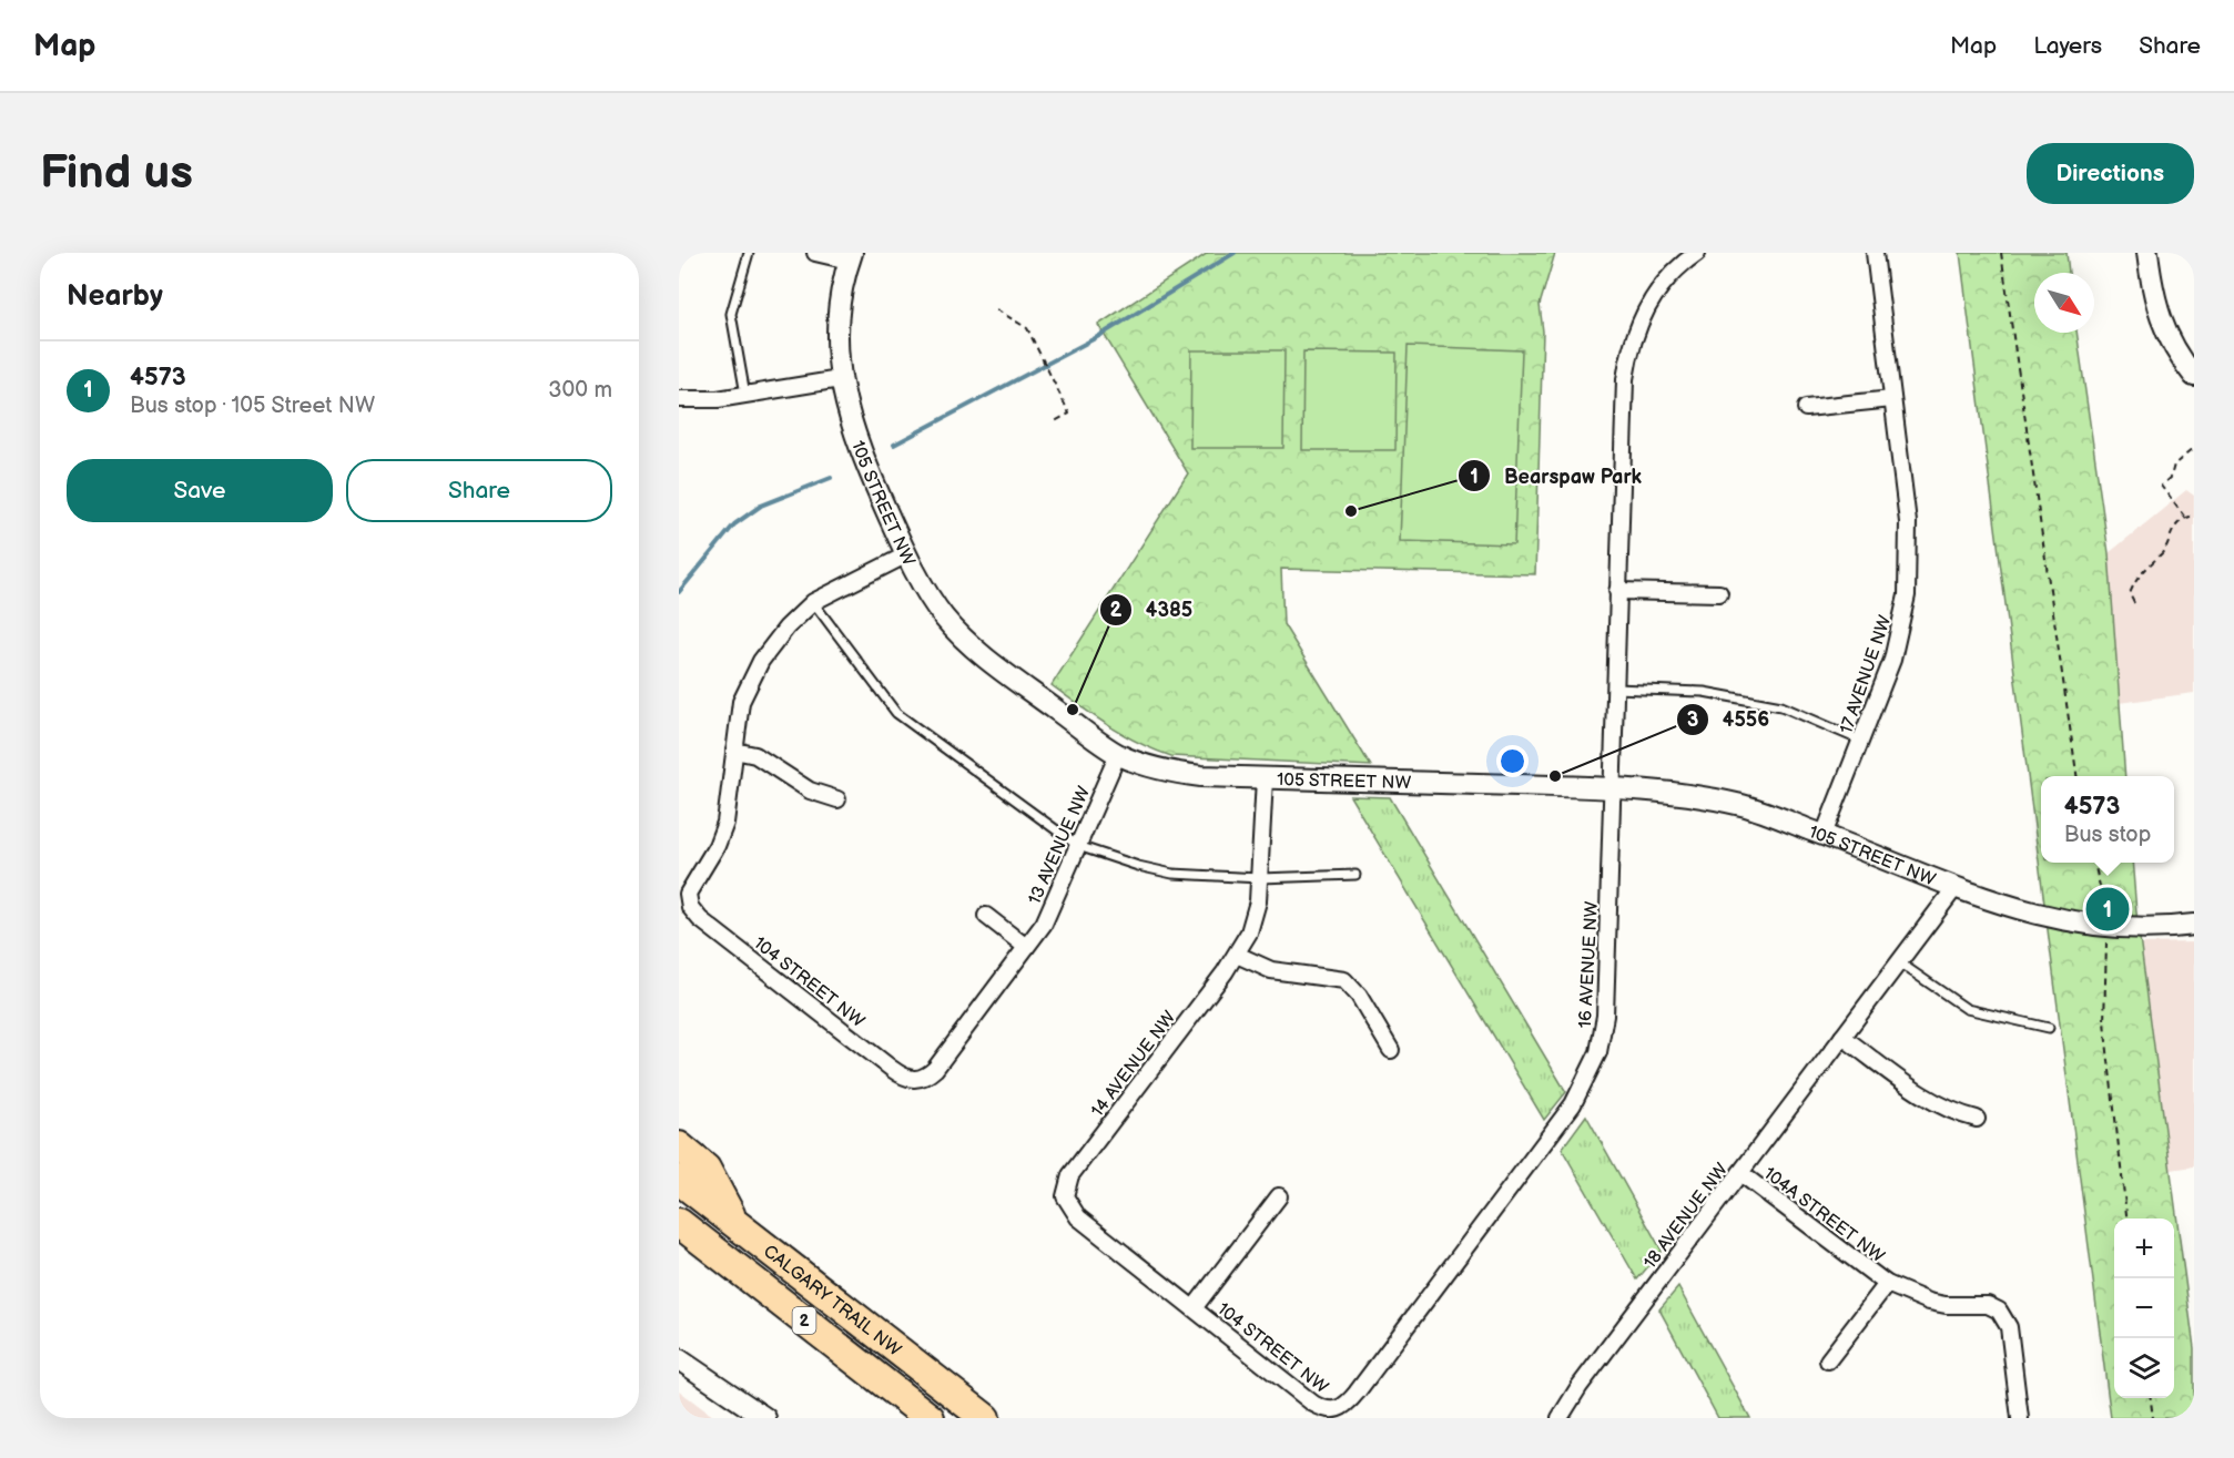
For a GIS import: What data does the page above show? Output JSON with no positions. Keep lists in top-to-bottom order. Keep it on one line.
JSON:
{"streets":{"highway":["CALGARY TRAIL NW","2"],"street":["105 STREET NW","17 AVENUE NW","13 AVENUE NW","16 AVENUE NW","104 STREET NW","14 AVENUE NW","104A STREET NW","18 AVENUE NW"]},"crossings":[["105 STREET NW","17 AVENUE NW"],["105 STREET NW","13 AVENUE NW"],["105 STREET NW","16 AVENUE NW"],["105 STREET NW","14 AVENUE NW"],["105 STREET NW","18 AVENUE NW"],["13 AVENUE NW","104 STREET NW"],["16 AVENUE NW","104 STREET NW"],["104 STREET NW","14 AVENUE NW"],["104A STREET NW","18 AVENUE NW"]],"places":["Bearspaw Park","4385","4556"],"north":"bottom right","page":{"header":"Map","nav":["Map","Layers","Share"],"buttons":["Directions",["Save","Share"]],"title":"Find us","heading":"Nearby","list":[{"mark":"1","name":"4573","note":"Bus stop · 105 Street NW","value":"300 m"}],"popup":["4573","Bus stop"],"pins":"1","map_buttons":["+","−"]}}
